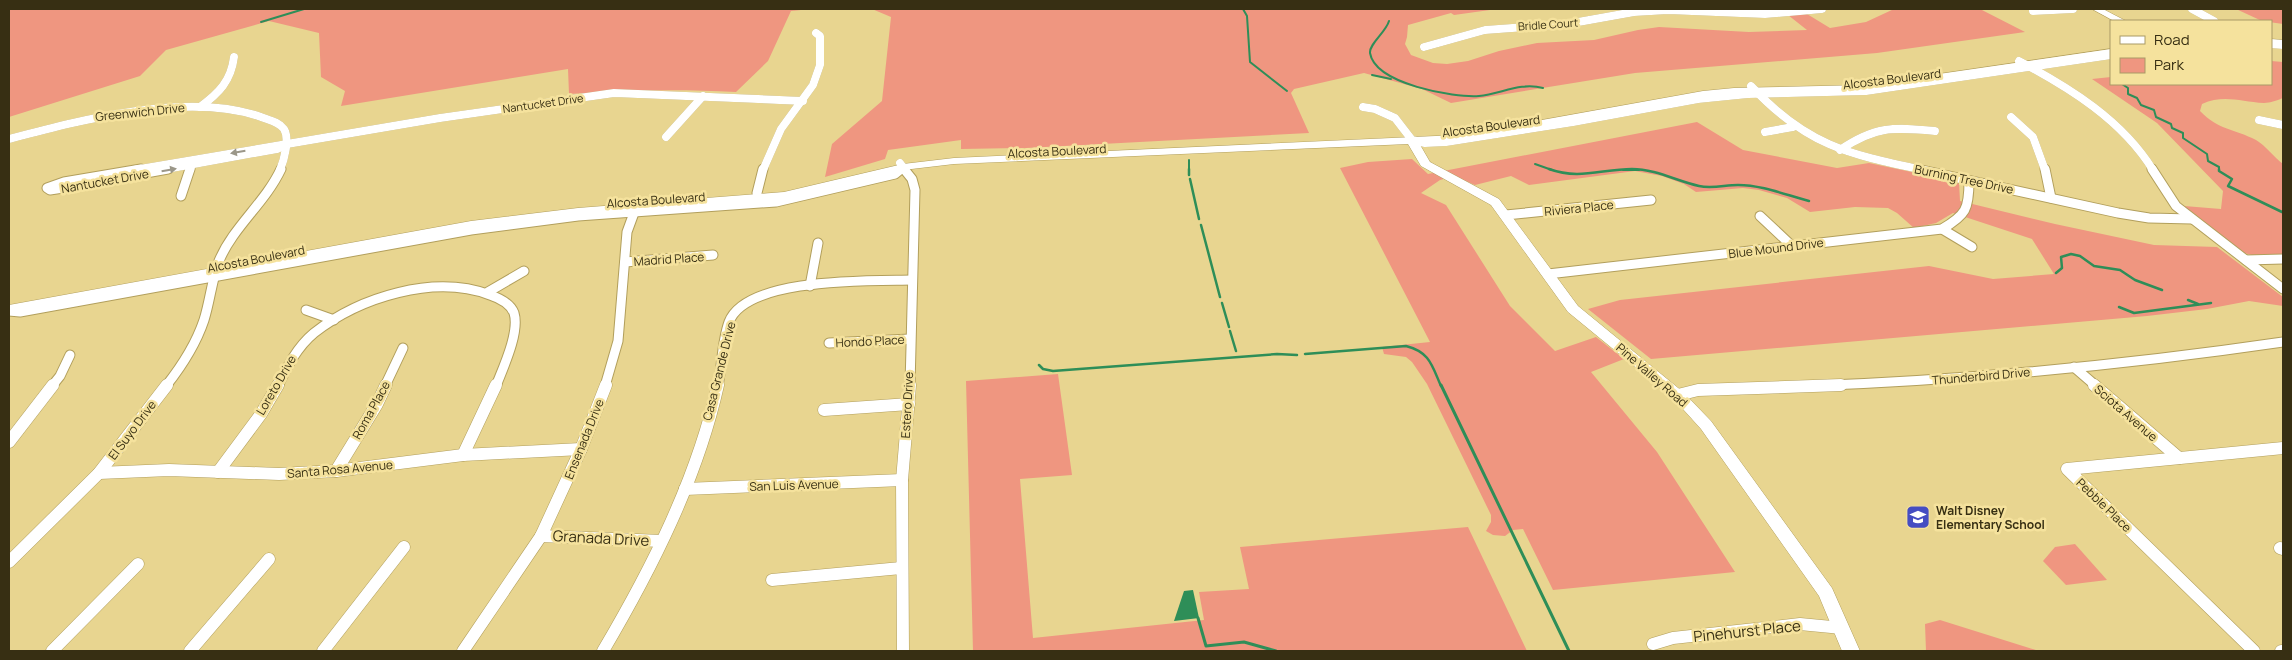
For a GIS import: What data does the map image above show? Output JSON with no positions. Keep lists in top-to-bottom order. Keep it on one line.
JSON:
{"streets":{"main road":["Alcosta Boulevard","Pine Valley Road"],"street":["Bridle Court","Nantucket Drive","Greenwich Drive","Burning Tree Drive","Riviera Place","Blue Mound Drive","Madrid Place","Hondo Place","Casa Grande Drive","Thunderbird Drive","Loreto Drive","Estero Drive","Roma Place","Sciota Avenue","El Suyo Drive","Ensenada Drive","Santa Rosa Avenue","San Luis Avenue","Pebble Place","Granada Drive","Pinehurst Place"]},"crossings":[["Alcosta Boulevard","Burning Tree Drive"],["Alcosta Boulevard","Pine Valley Road"],["Alcosta Boulevard","Estero Drive"],["Alcosta Boulevard","El Suyo Drive"],["Alcosta Boulevard","Ensenada Drive"],["Nantucket Drive","Greenwich Drive"],["Burning Tree Drive","Blue Mound Drive"],["Riviera Place","Pine Valley Road"],["Blue Mound Drive","Pine Valley Road"],["Madrid Place","Ensenada Drive"],["Hondo Place","Estero Drive"],["Casa Grande Drive","Estero Drive"],["Casa Grande Drive","San Luis Avenue"],["Casa Grande Drive","Granada Drive"],["Pine Valley Road","Thunderbird Drive"],["Pine Valley Road","Pinehurst Place"],["Thunderbird Drive","Sciota Avenue"],["Loreto Drive","Santa Rosa Avenue"],["Estero Drive","San Luis Avenue"],["Roma Place","Santa Rosa Avenue"],["Sciota Avenue","Pebble Place"],["El Suyo Drive","Santa Rosa Avenue"],["Ensenada Drive","Santa Rosa Avenue"],["Ensenada Drive","Granada Drive"]],"places":{"school or university":["Walt Disney Elementary School"]},"legend":["Road","Park"]}
